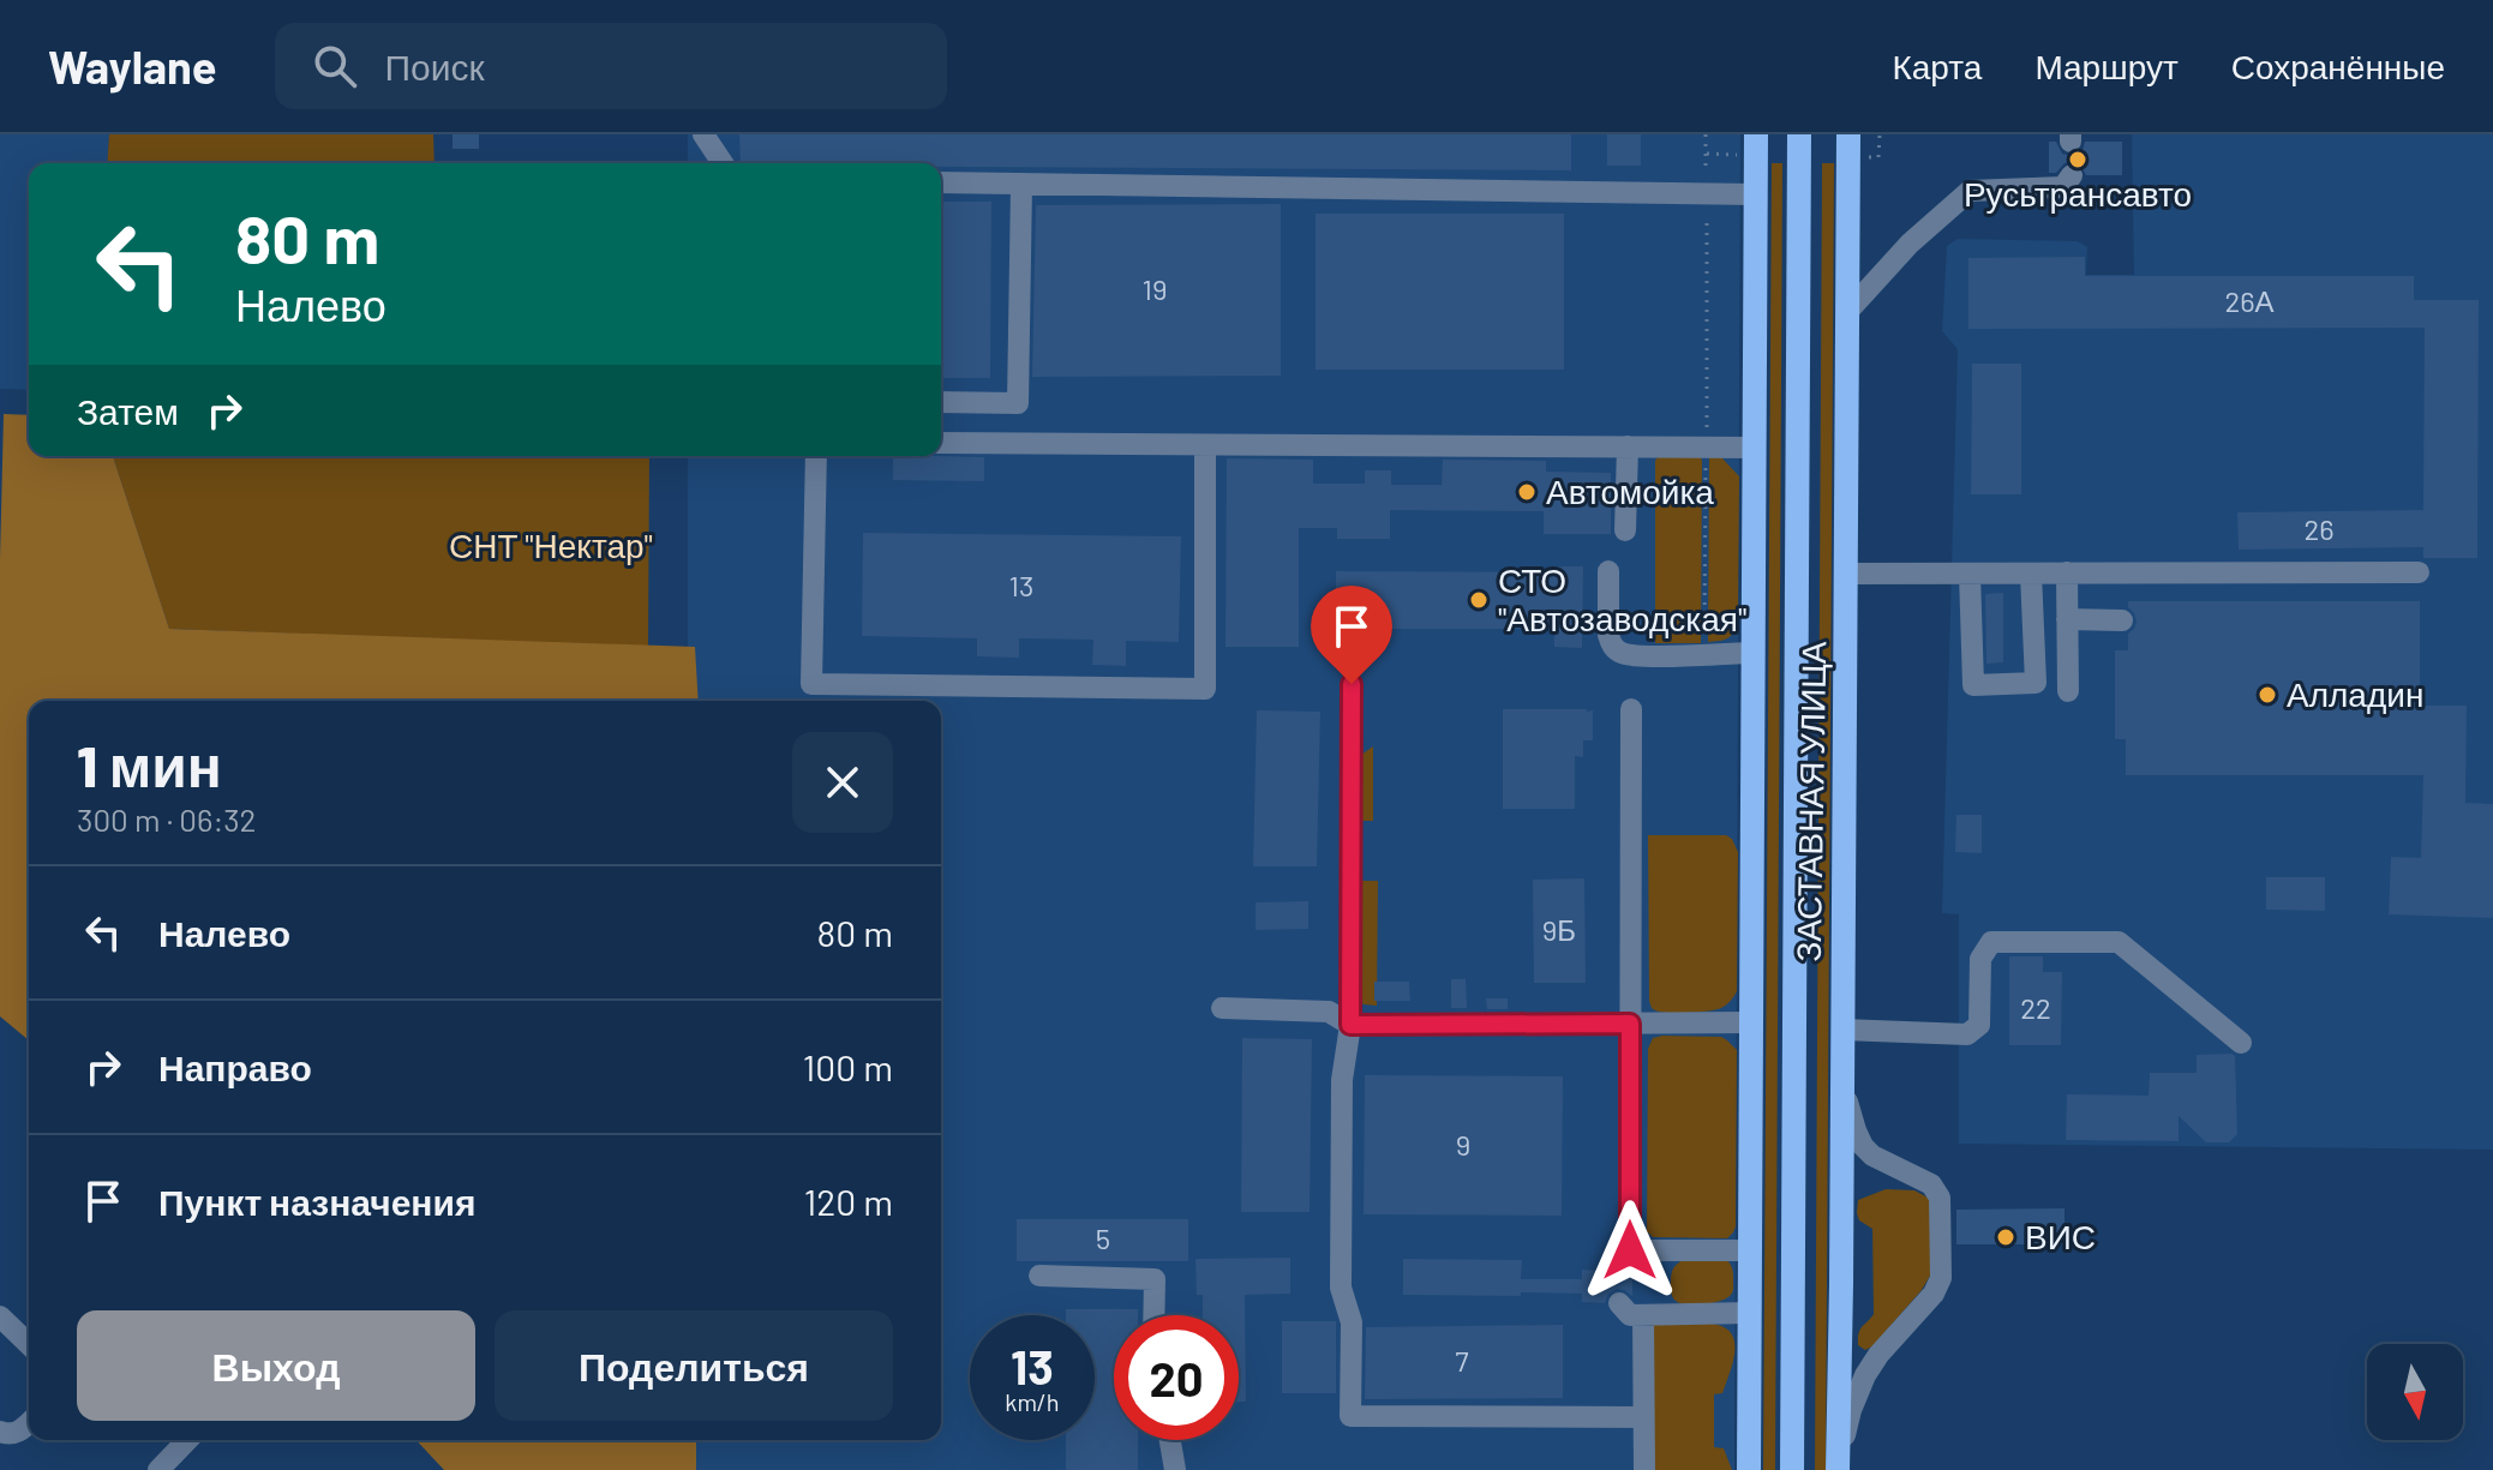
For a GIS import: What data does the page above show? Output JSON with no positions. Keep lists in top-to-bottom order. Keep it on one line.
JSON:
{"streets":{"main road":["ЗАСТАВНАЯ УЛИЦА"]},"parks":["СНТ \"Нектар\""],"places":["Русьтрансавто","Автомойка","СТО \"Автозаводская\"","Алладин","ВИС"],"house_numbers":["19","26А","26","13","9Б","22","9","5","7"],"north":"bottom","page":{"header":"Waylane","search":"Поиск","nav":["Карта","Маршрут","Сохранённые"],"turn":["80 m","Налево"],"then":"Затем","heading":["1 мин","300 m · 06:32"],"list":[{"name":"Налево","value":"80 m"},{"name":"Направо","value":"100 m"},{"name":"Пункт назначения","value":"120 m"}],"buttons":["Выход","Поделиться"],"speed":"13 km/h","limit":"20"}}
